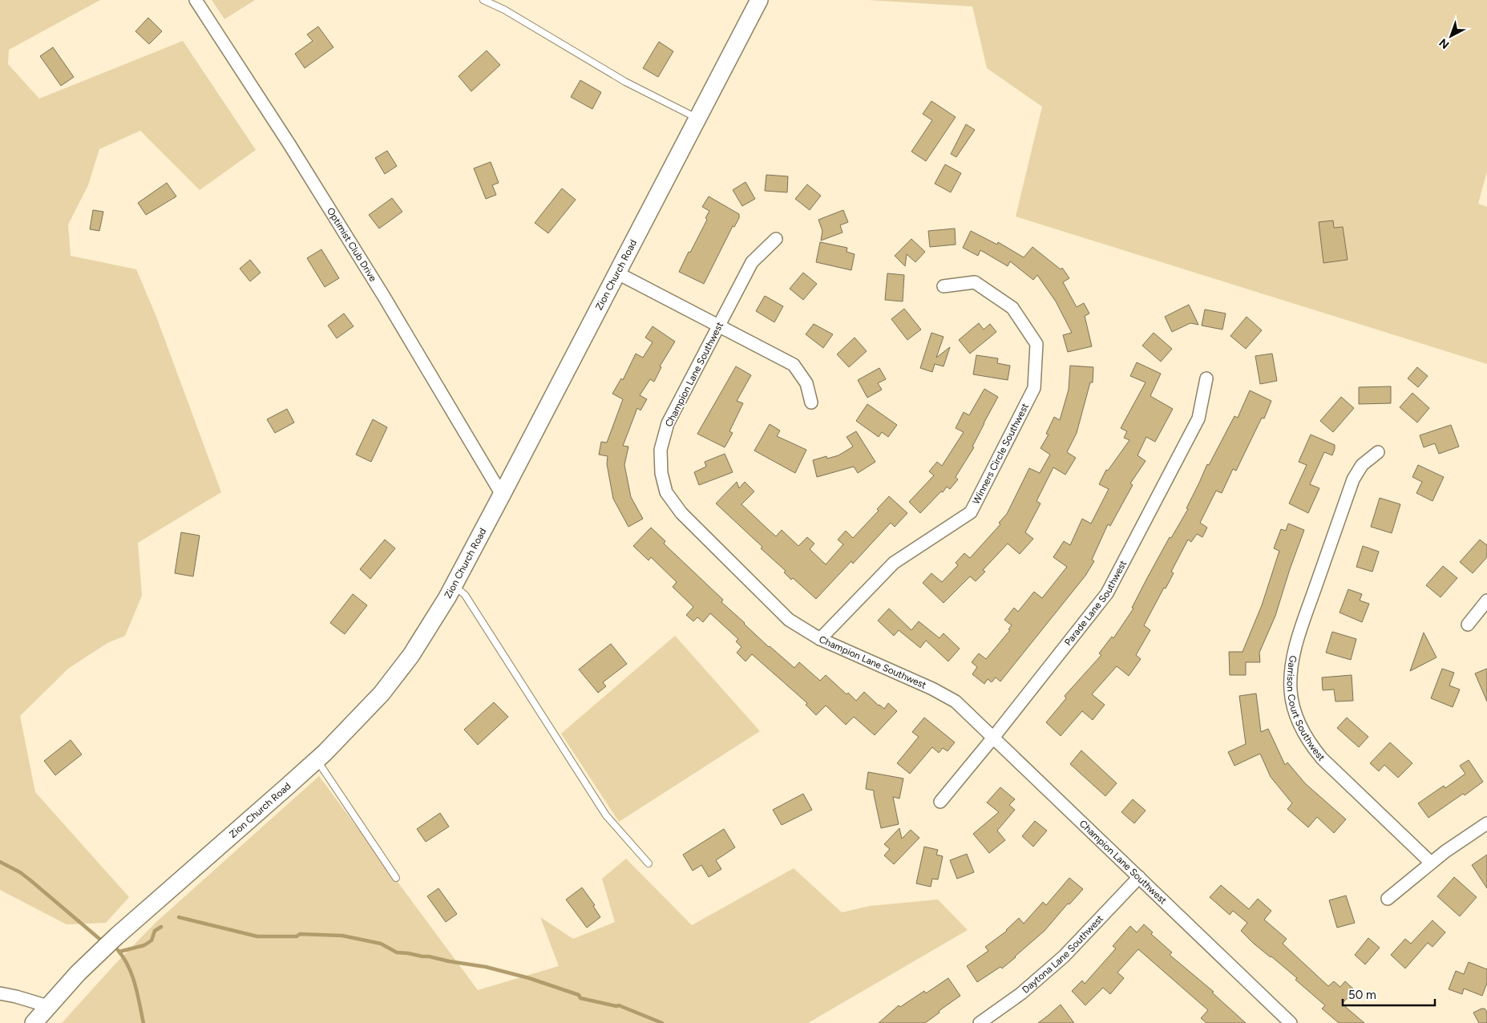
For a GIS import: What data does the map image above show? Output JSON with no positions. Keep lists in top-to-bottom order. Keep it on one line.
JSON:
{"streets":{"street":["Optimist Club Drive","Zion Church Road","Champion Lane Southwest","Winners Circle Southwest","Parade Lane Southwest","Garrison Court Southwest","Daytona Lane Southwest"]},"crossings":[["Optimist Club Drive","Zion Church Road"],["Champion Lane Southwest","Winners Circle Southwest"],["Champion Lane Southwest","Parade Lane Southwest"],["Champion Lane Southwest","Daytona Lane Southwest"]],"scale_bar":"50 m","north":"bottom left"}
